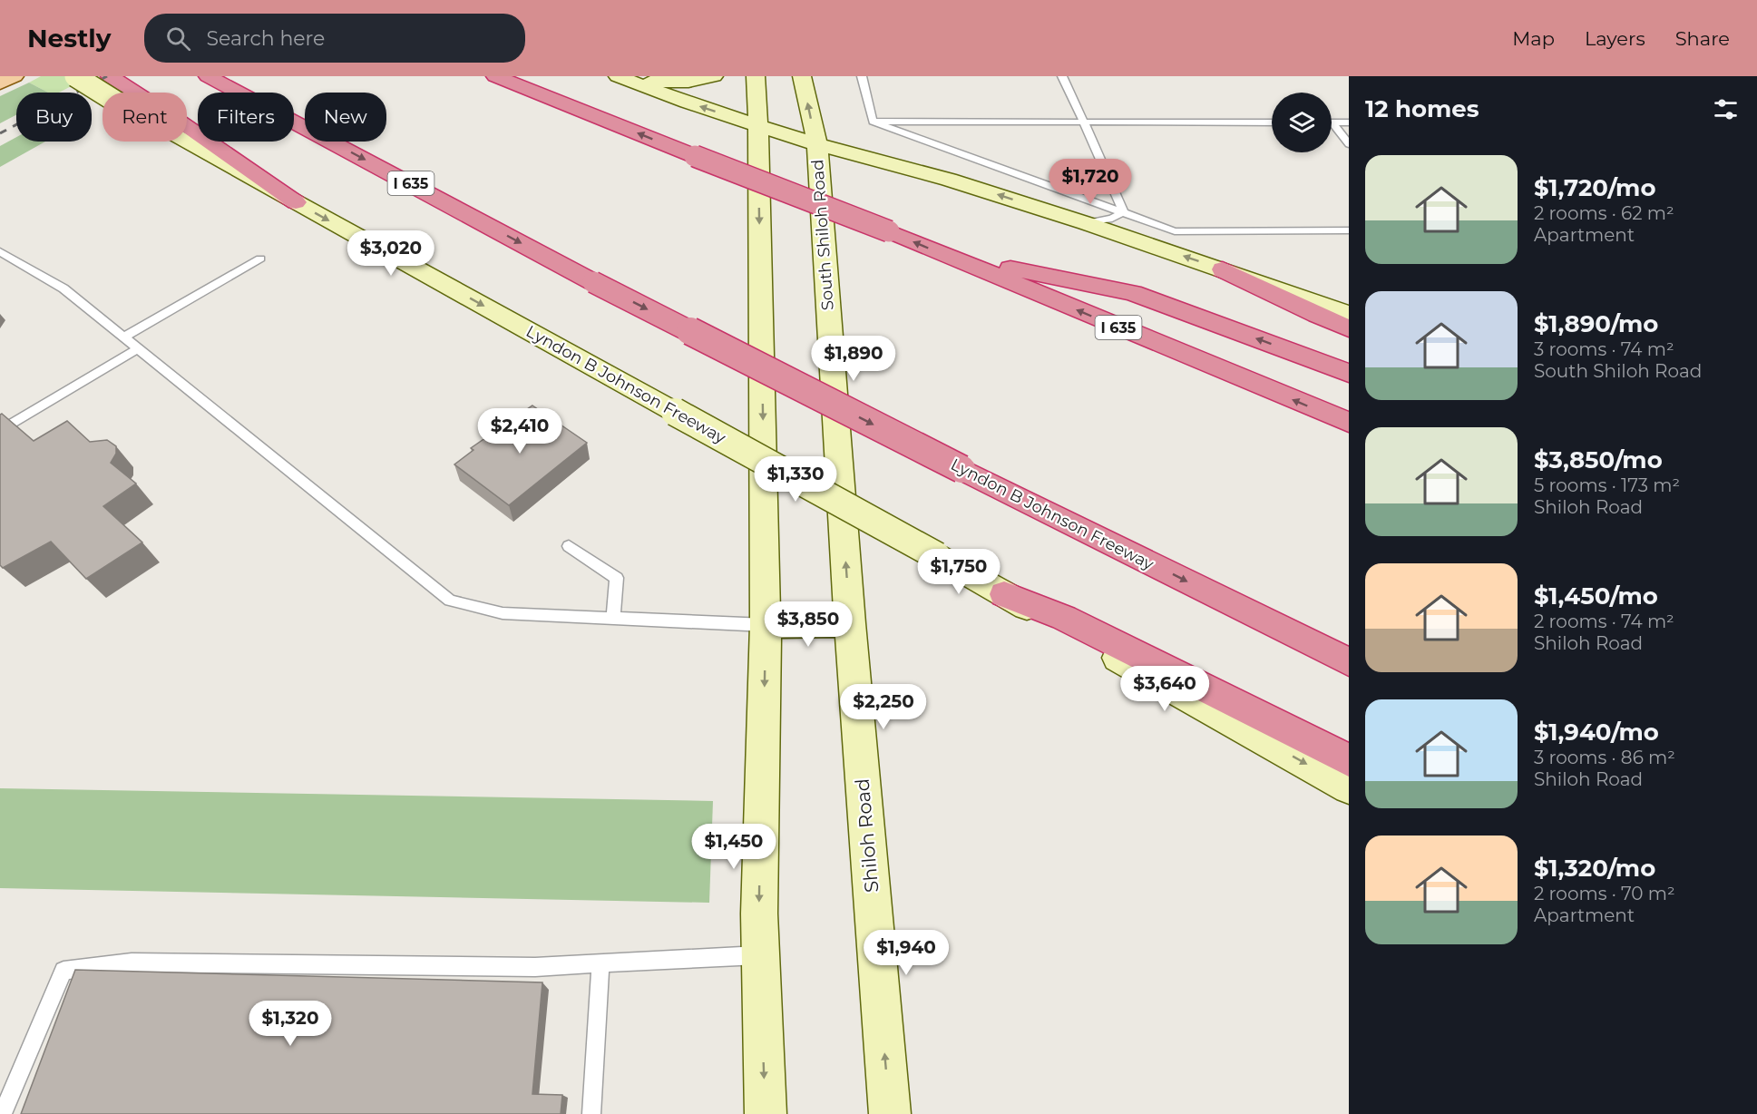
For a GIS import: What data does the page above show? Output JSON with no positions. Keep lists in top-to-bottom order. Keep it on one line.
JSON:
{"streets":{"highway":["I 635","Lyndon B Johnson Freeway"],"main road":["South Shiloh Road","Shiloh Road"]},"crossings":[["South Shiloh Road","Shiloh Road"]],"one_way":["Lyndon B Johnson Freeway"],"page":{"header":"Nestly","search":"Search here","nav":["Map","Layers","Share"],"heading":"12 homes","chip":["Buy","Rent","Filters","New"],"list":[{"name":"$1,720/mo","note":"2 rooms · 62 m² · Apartment"},{"name":"$1,890/mo","note":"3 rooms · 74 m² · South Shiloh Road"},{"name":"$3,850/mo","note":"5 rooms · 173 m² · Shiloh Road"},{"name":"$1,450/mo","note":"2 rooms · 74 m² · Shiloh Road"},{"name":"$1,940/mo","note":"3 rooms · 86 m² · Shiloh Road"},{"name":"$1,320/mo","note":"2 rooms · 70 m² · Apartment"}],"price":["$1,720","$3,020","$1,890","$2,410","$1,330","$1,750","$3,850","$3,640","$2,250","$1,450","$1,940","$1,320"]}}
